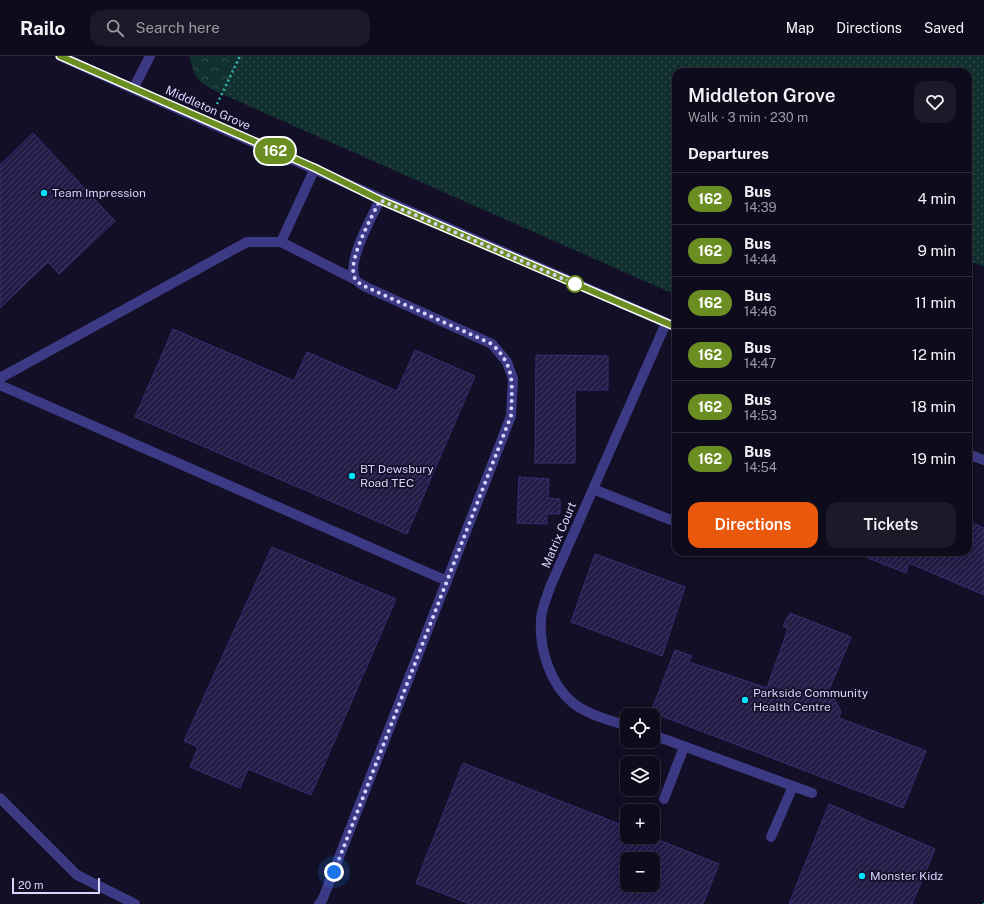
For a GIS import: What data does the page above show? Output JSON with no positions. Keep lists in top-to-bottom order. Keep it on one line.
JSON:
{"streets":{"street":["Middleton Grove","Matrix Court"]},"crossings":[["Middleton Grove","Matrix Court"]],"places":["Team Impression","BT Dewsbury Road TEC","Parkside Community Health Centre","Monster Kidz"],"lines":["bus line 162"],"scale_bar":"20 m","page":{"header":"Railo","search":"Search here","nav":["Map","Directions","Saved"],"on_map":"162","heading":[["Middleton Grove","Walk · 3 min · 230 m"],"Departures"],"list":[{"mark":"162","name":"Bus","note":"14:39","value":"4 min"},{"mark":"162","name":"Bus","note":"14:44","value":"9 min"},{"mark":"162","name":"Bus","note":"14:46","value":"11 min"},{"mark":"162","name":"Bus","note":"14:47","value":"12 min"},{"mark":"162","name":"Bus","note":"14:53","value":"18 min"},{"mark":"162","name":"Bus","note":"14:54","value":"19 min"}],"buttons":["Directions","Tickets"],"map_buttons":["+","−"],"scale":"20 m"}}
